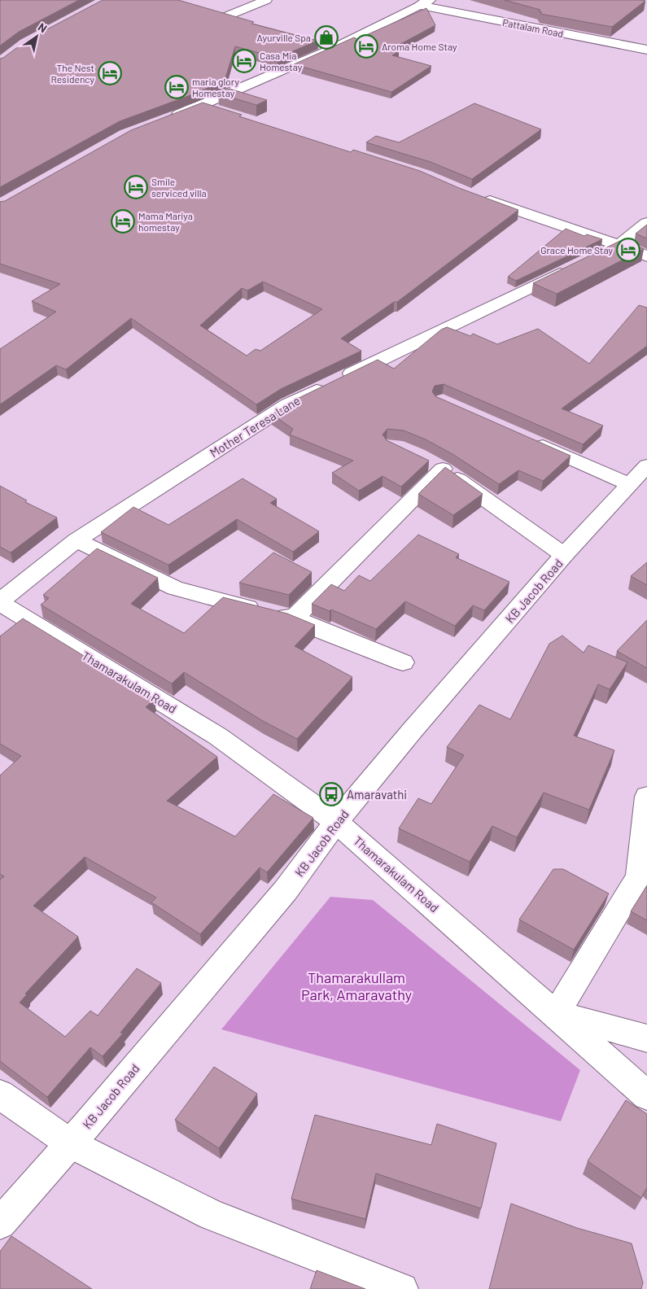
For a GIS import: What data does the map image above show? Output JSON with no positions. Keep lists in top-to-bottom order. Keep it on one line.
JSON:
{"streets":{"street":["Pattalam Road","Mother Teresa Lane","KB Jacob Road","Thamarakulam Road"]},"crossings":[["Mother Teresa Lane","Thamarakulam Road"],["KB Jacob Road","Thamarakulam Road"]],"parks":["Thamarakullam Park, Amaravathy"],"places":{"shop":["Ayurville Spa"],"hotel":["Aroma Home Stay","Casa Mia Homestay","The Nest Residency","maria glory Homestay","Smile serviced villa","Mama Mariya homestay","Grace Home Stay"],"bus stop":["Amaravathi"]},"north":"top right"}
